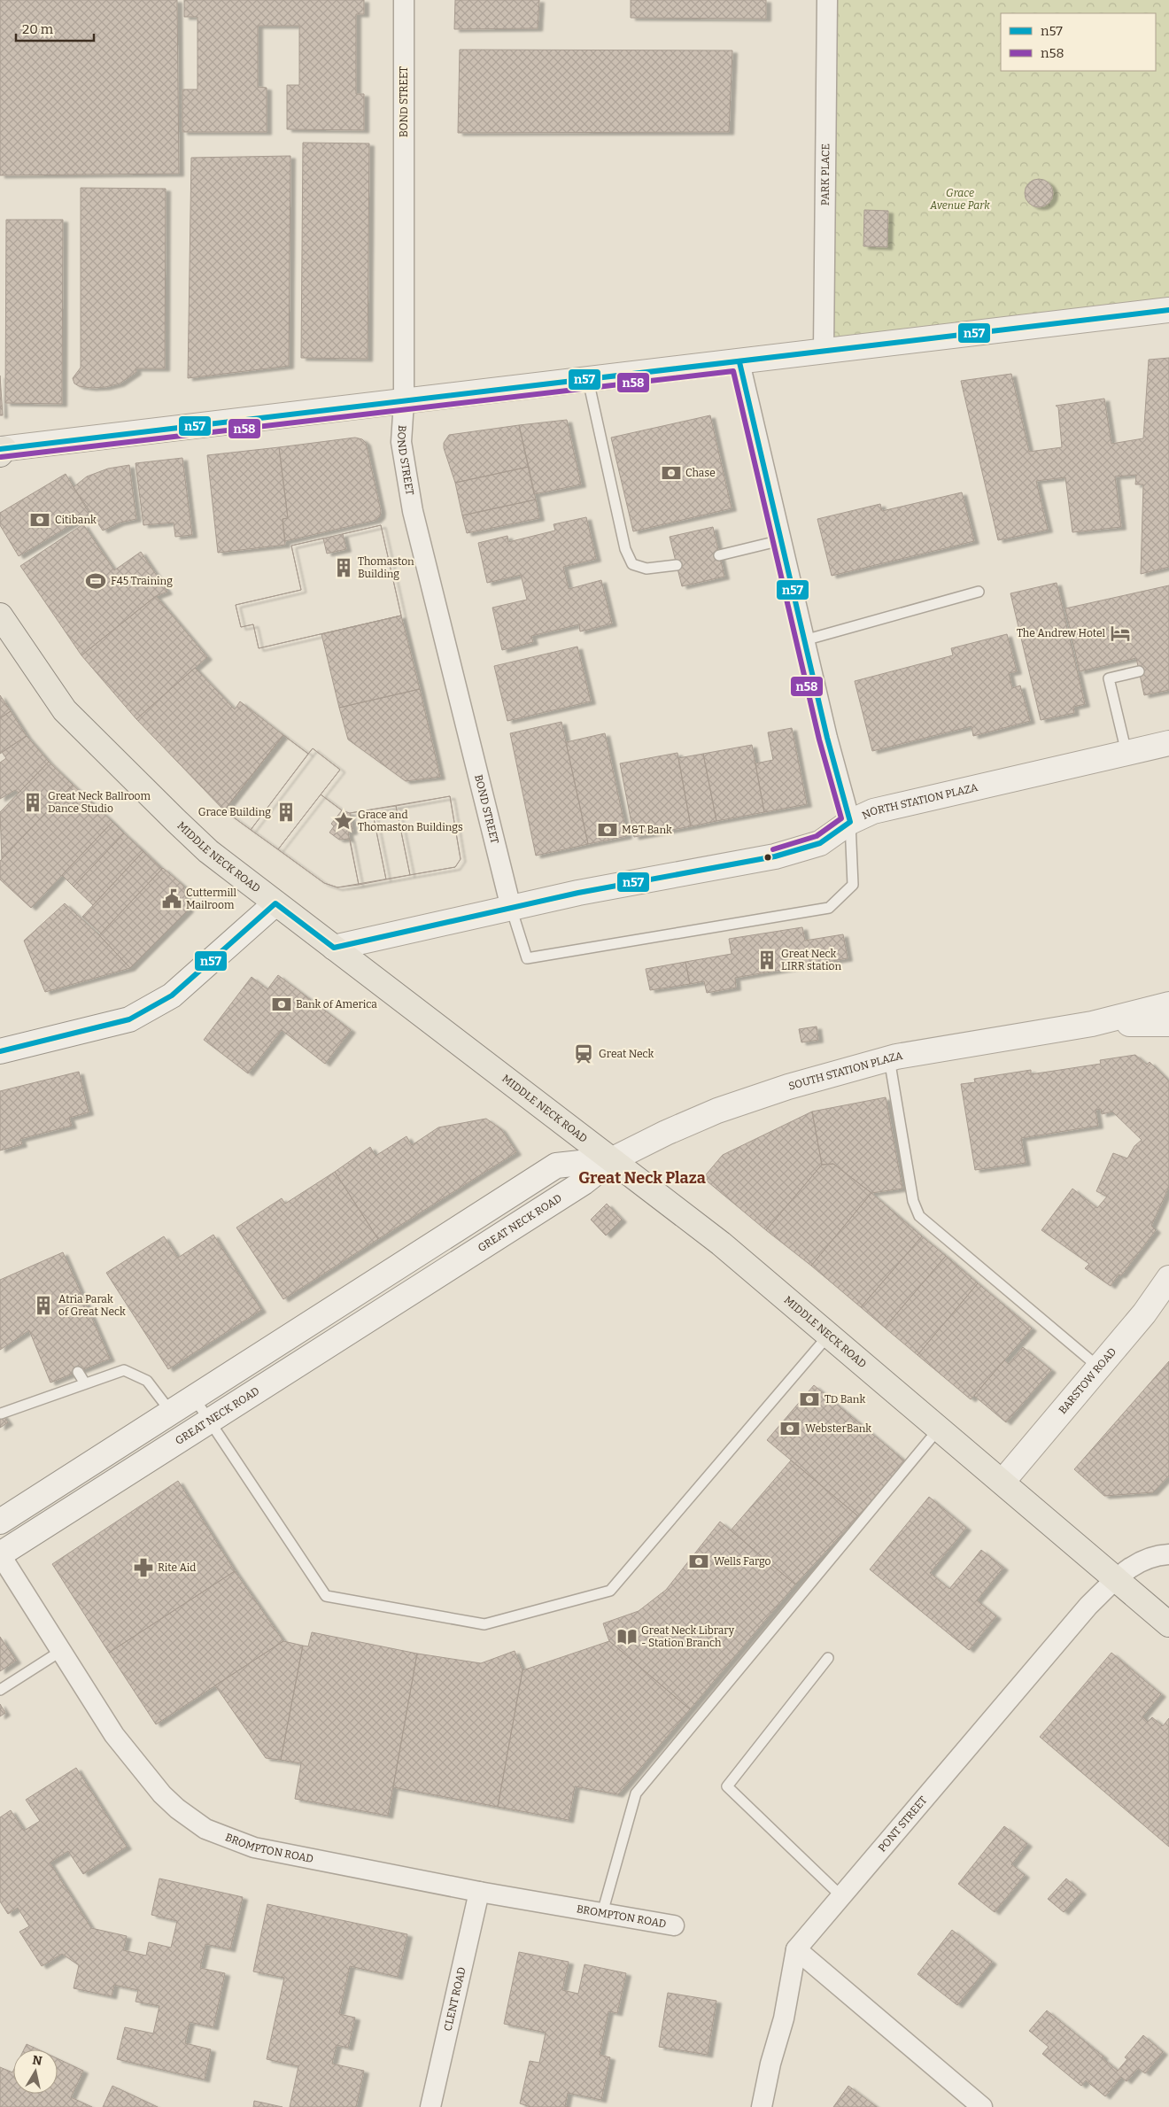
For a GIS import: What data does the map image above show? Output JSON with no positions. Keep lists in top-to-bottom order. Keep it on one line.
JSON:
{"streets":{"main road":["MIDDLE NECK ROAD"],"street":["BOND STREET","PARK PLACE","NORTH STATION PLAZA","SOUTH STATION PLAZA","GREAT NECK ROAD","BARSTOW ROAD","PONT STREET","BROMPTON ROAD","CLENT ROAD"]},"crossings":[["BOND STREET","NORTH STATION PLAZA"],["NORTH STATION PLAZA","MIDDLE NECK ROAD"],["MIDDLE NECK ROAD","SOUTH STATION PLAZA"],["MIDDLE NECK ROAD","GREAT NECK ROAD"],["MIDDLE NECK ROAD","BARSTOW ROAD"],["MIDDLE NECK ROAD","PONT STREET"],["SOUTH STATION PLAZA","GREAT NECK ROAD"],["GREAT NECK ROAD","BROMPTON ROAD"],["BROMPTON ROAD","CLENT ROAD"]],"districts":["Great Neck Plaza"],"parks":["Grace Avenue Park"],"places":{"bank":["Chase","Citibank","M&T Bank","Bank of America","TD Bank","WebsterBank","Wells Fargo"],"building":["Thomaston Building","Great Neck Ballroom Dance Studio","Grace Building","Great Neck LIRR station","Atria Parak of Great Neck"],"sports":["F45 Training"],"hotel":["The Andrew Hotel"],"place":["Grace and Thomaston Buildings"],"public building":["Cuttermill Mailroom"],"station":["Great Neck"],"pharmacy":["Rite Aid"],"library":["Great Neck Library - Station Branch"]},"lines":["transit line n57","transit line n58"],"legend":["n57","n58"],"scale_bar":"20 m","north":"top"}
